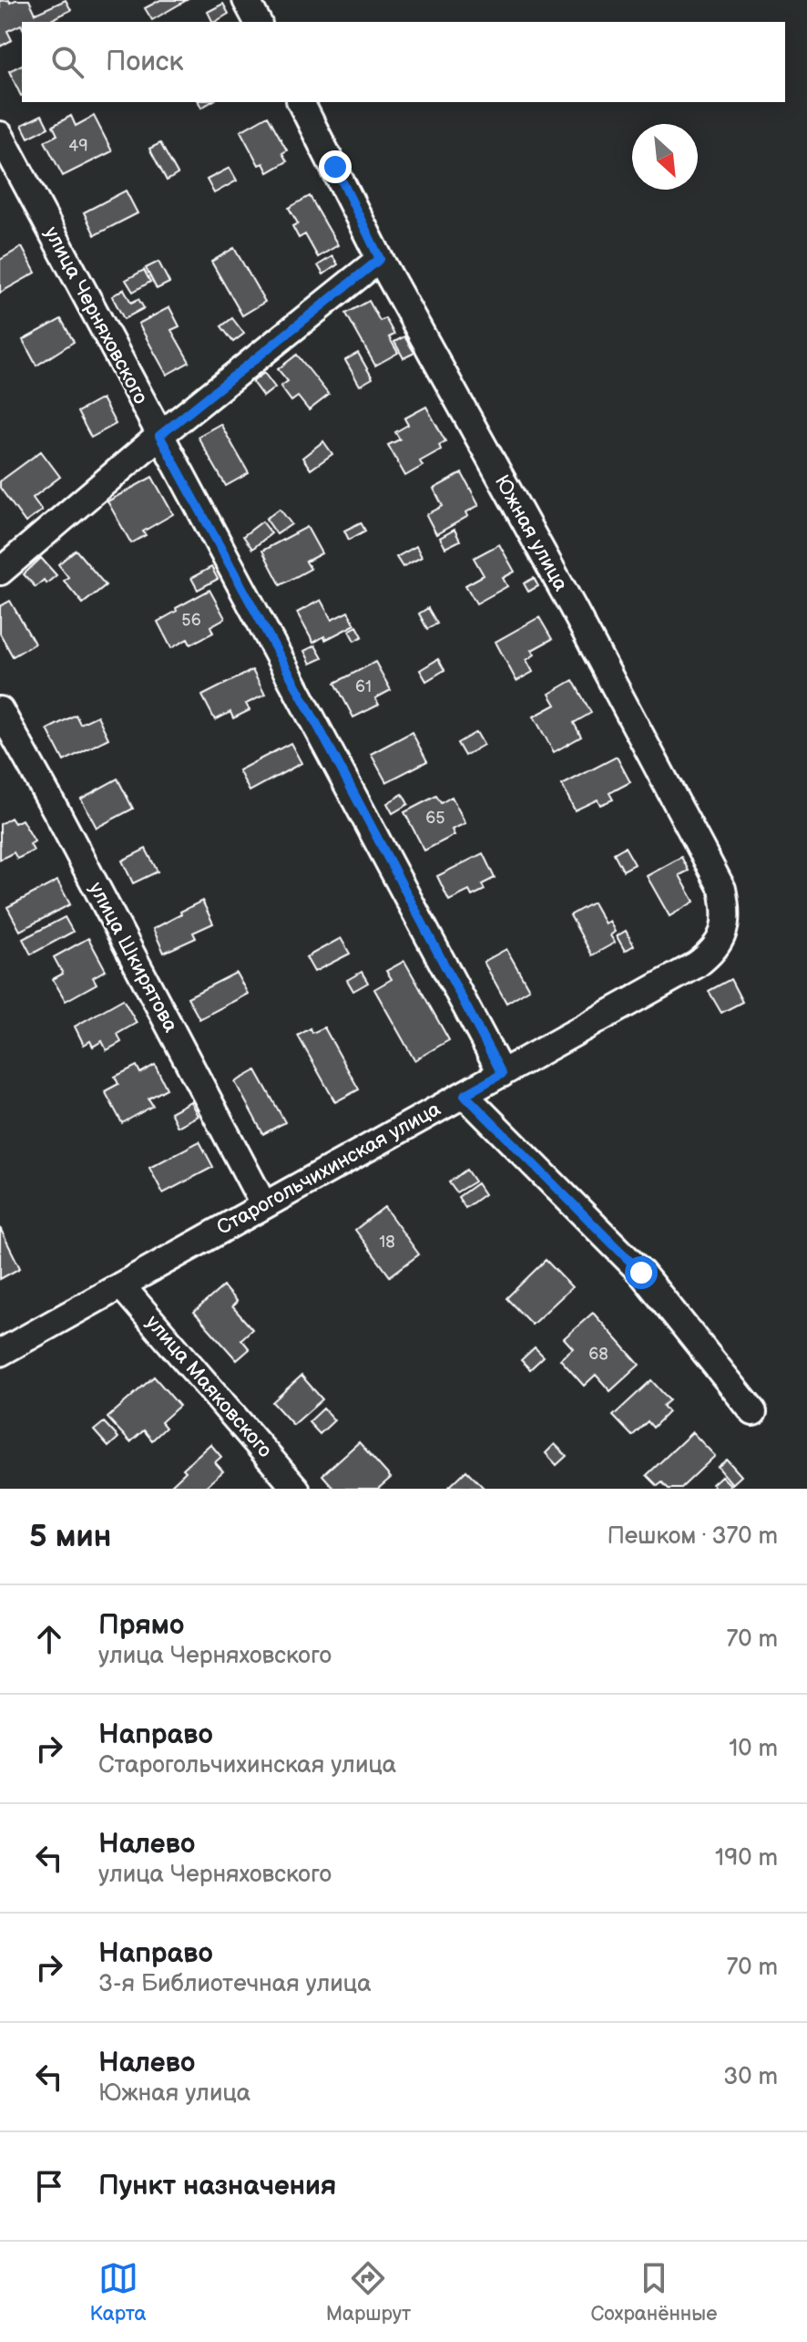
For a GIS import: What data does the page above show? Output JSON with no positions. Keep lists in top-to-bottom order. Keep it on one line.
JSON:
{"streets":{"street":["улица Черняховского","Южная улица","улица Шкирятова","Старогольчихинская улица","улица Маяковского"]},"crossings":[["улица Черняховского","Старогольчихинская улица"],["Южная улица","Старогольчихинская улица"],["улица Шкирятова","Старогольчихинская улица"],["Старогольчихинская улица","улица Маяковского"]],"house_numbers":["49","56","61","65","18","68"],"north":"bottom right","page":{"search":"Поиск","heading":["5 мин","Пешком · 370 m"],"list":[["Прямо","улица Черняховского","70 m"],["Направо","Старогольчихинская улица","10 m"],["Налево","улица Черняховского","190 m"],["Направо","3-я Библиотечная улица","70 m"],["Налево","Южная улица","30 m"],"Пункт назначения"],"nav":["Карта","Маршрут","Сохранённые"]}}
